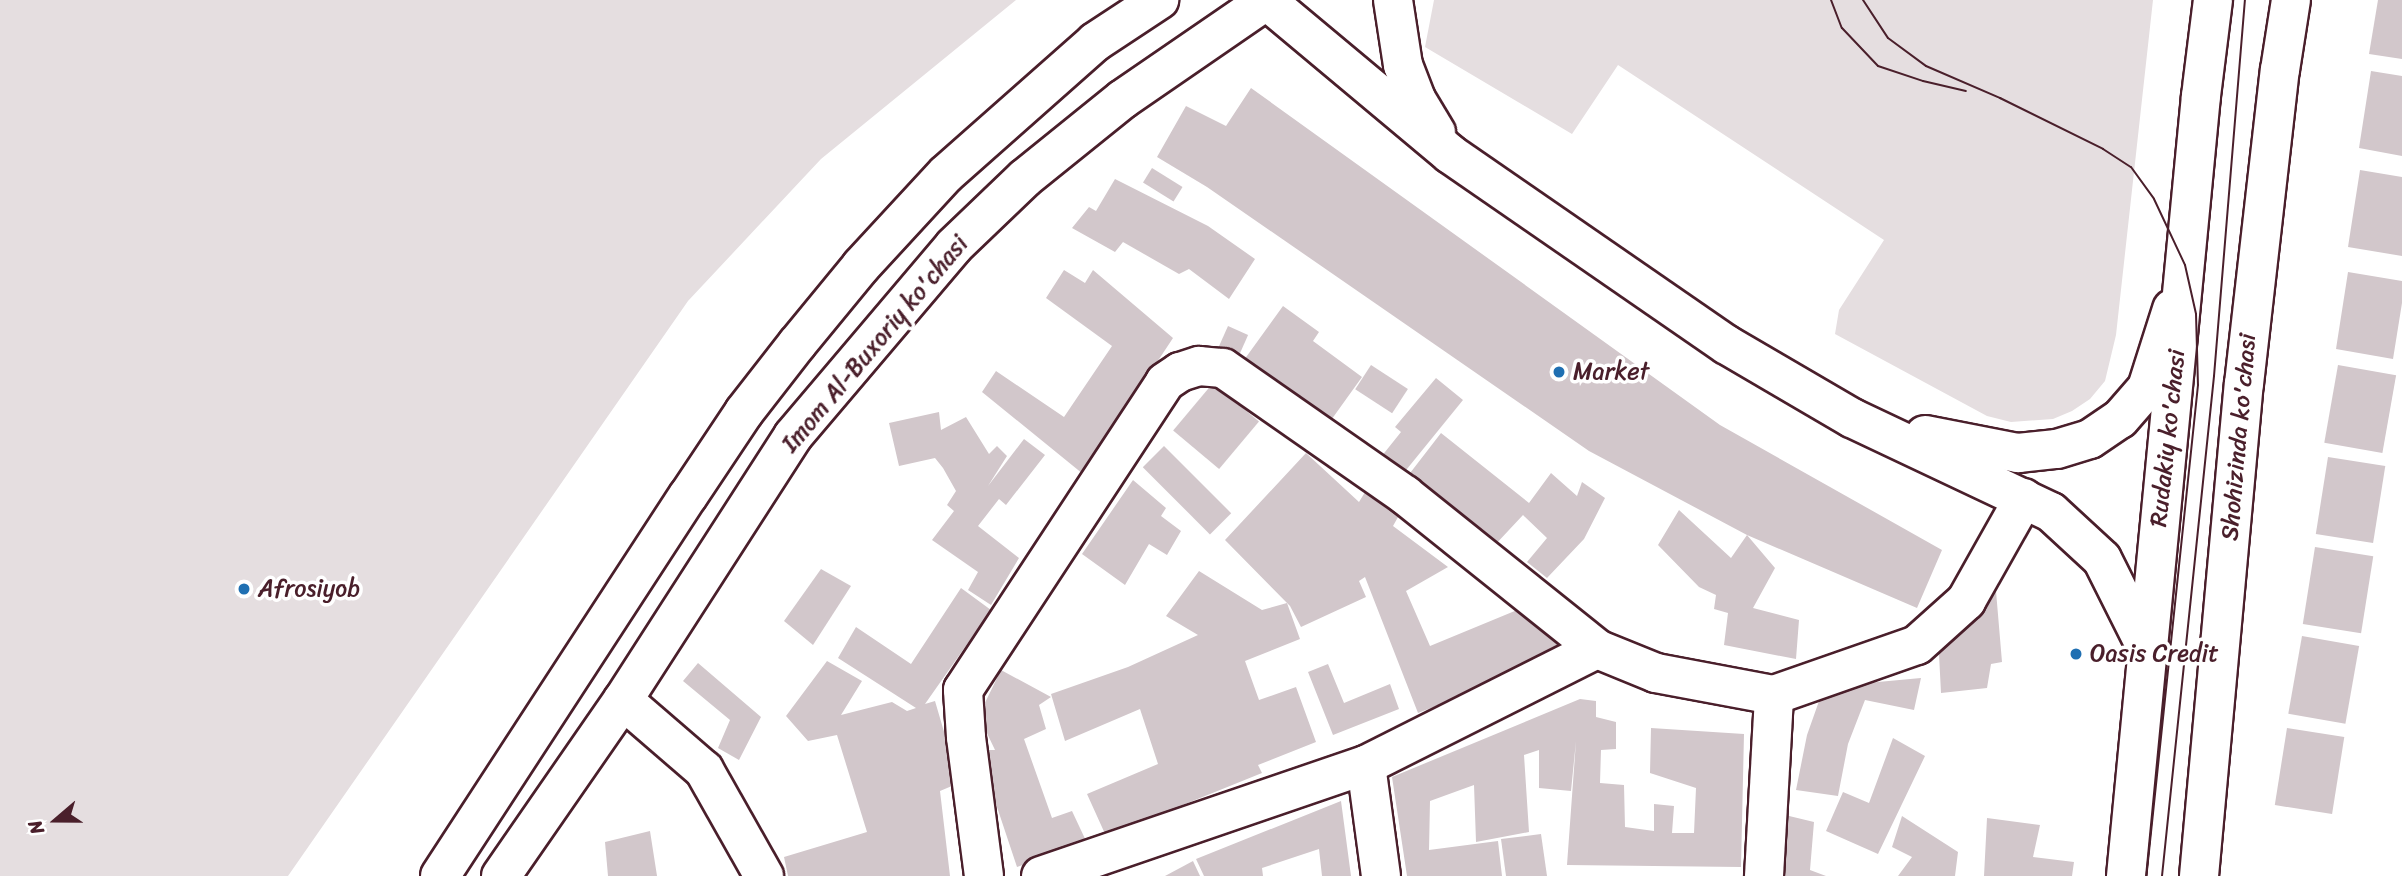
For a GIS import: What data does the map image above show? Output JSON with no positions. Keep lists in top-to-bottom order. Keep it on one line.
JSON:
{"streets":{"street":["Imom Al-Buxoriy ko'chasi","Shohizinda ko'chasi","Rudakiy ko'chasi"]},"places":["Market","Afrosiyob","Oasis Credit"],"north":"left"}
